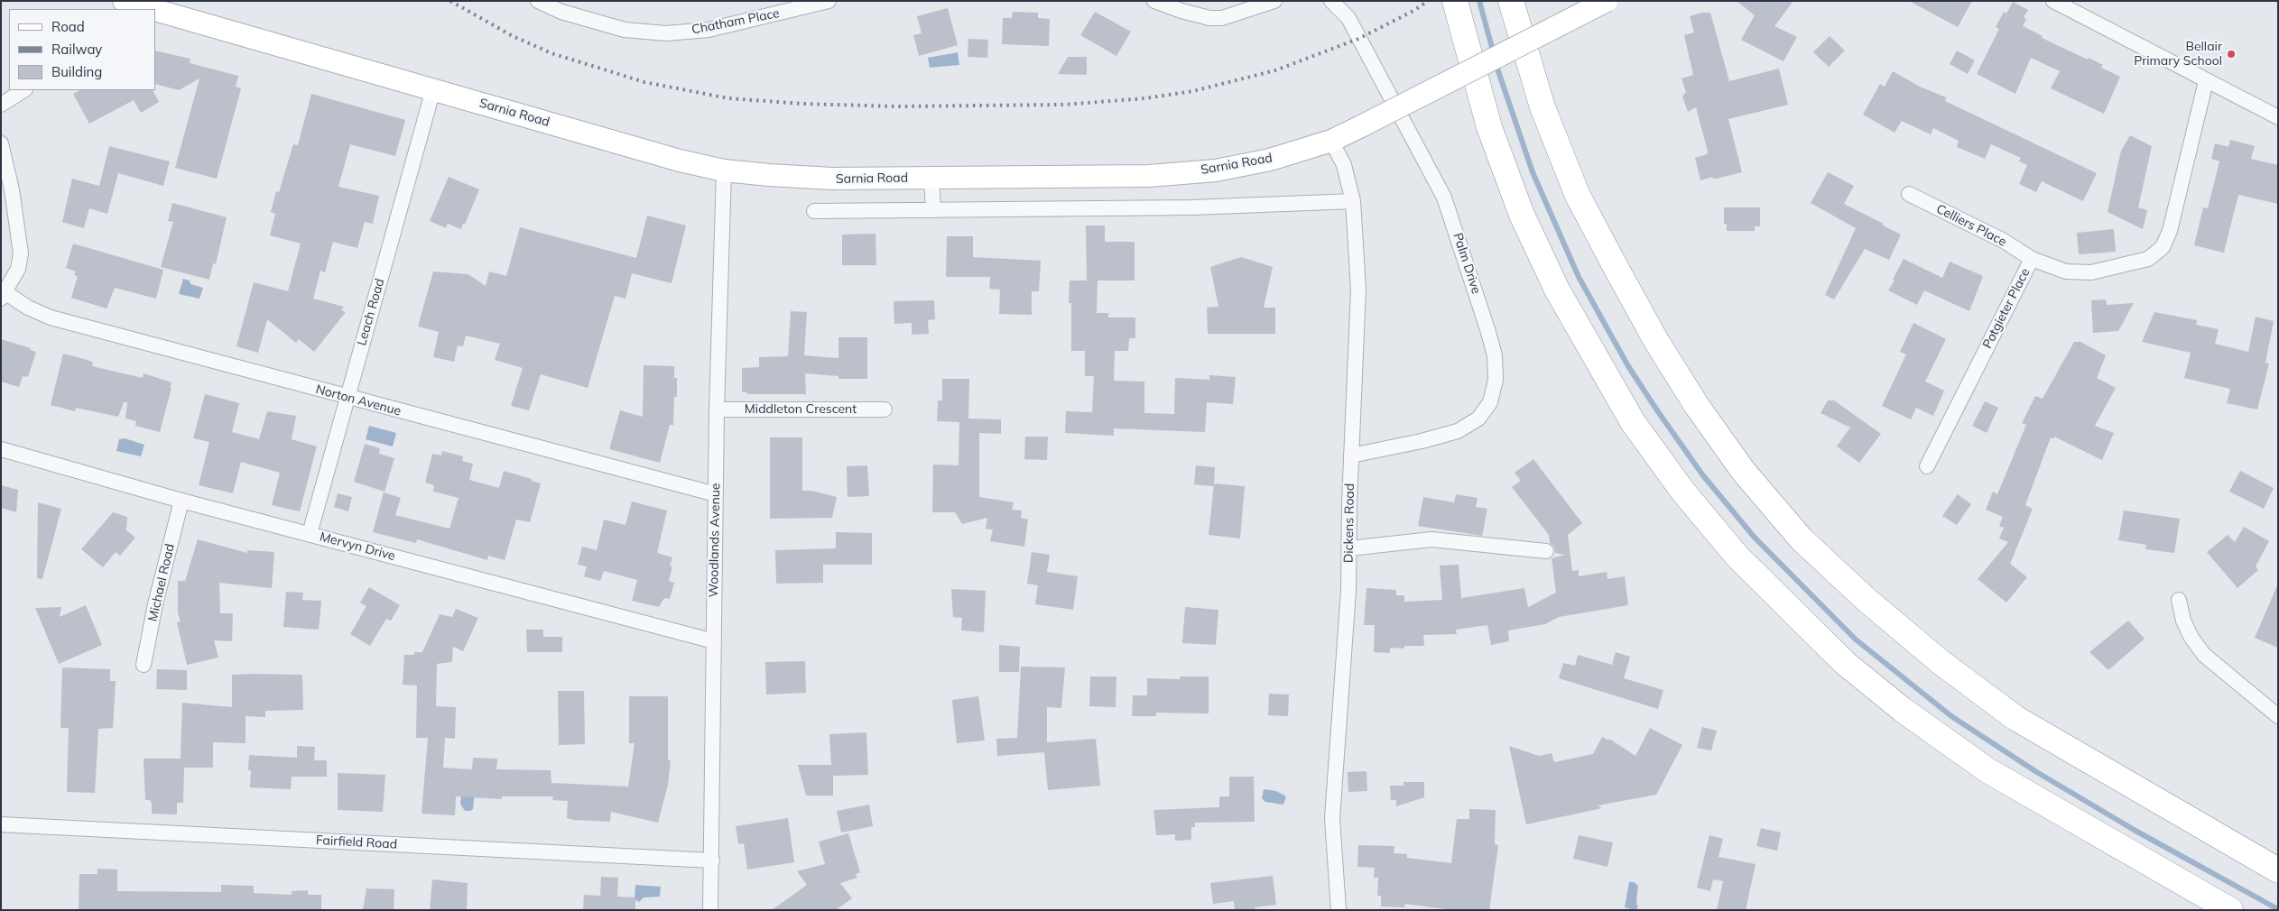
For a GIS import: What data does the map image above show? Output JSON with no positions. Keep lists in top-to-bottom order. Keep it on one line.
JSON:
{"streets":{"main road":["Sarnia Road"],"street":["Chatham Place","Celliers Place","Palm Drive","Potgieter Place","Leach Road","Norton Avenue","Middleton Crescent","Dickens Road","Woodlands Avenue","Mervyn Drive","Michael Road","Fairfield Road"]},"crossings":[["Sarnia Road","Leach Road"],["Sarnia Road","Dickens Road"],["Sarnia Road","Woodlands Avenue"],["Celliers Place","Potgieter Place"],["Palm Drive","Dickens Road"],["Leach Road","Norton Avenue"],["Leach Road","Mervyn Drive"],["Norton Avenue","Woodlands Avenue"],["Middleton Crescent","Woodlands Avenue"],["Woodlands Avenue","Mervyn Drive"],["Woodlands Avenue","Fairfield Road"],["Mervyn Drive","Michael Road"]],"places":["Bellair Primary School"],"legend":["Road","Railway","Building"]}
